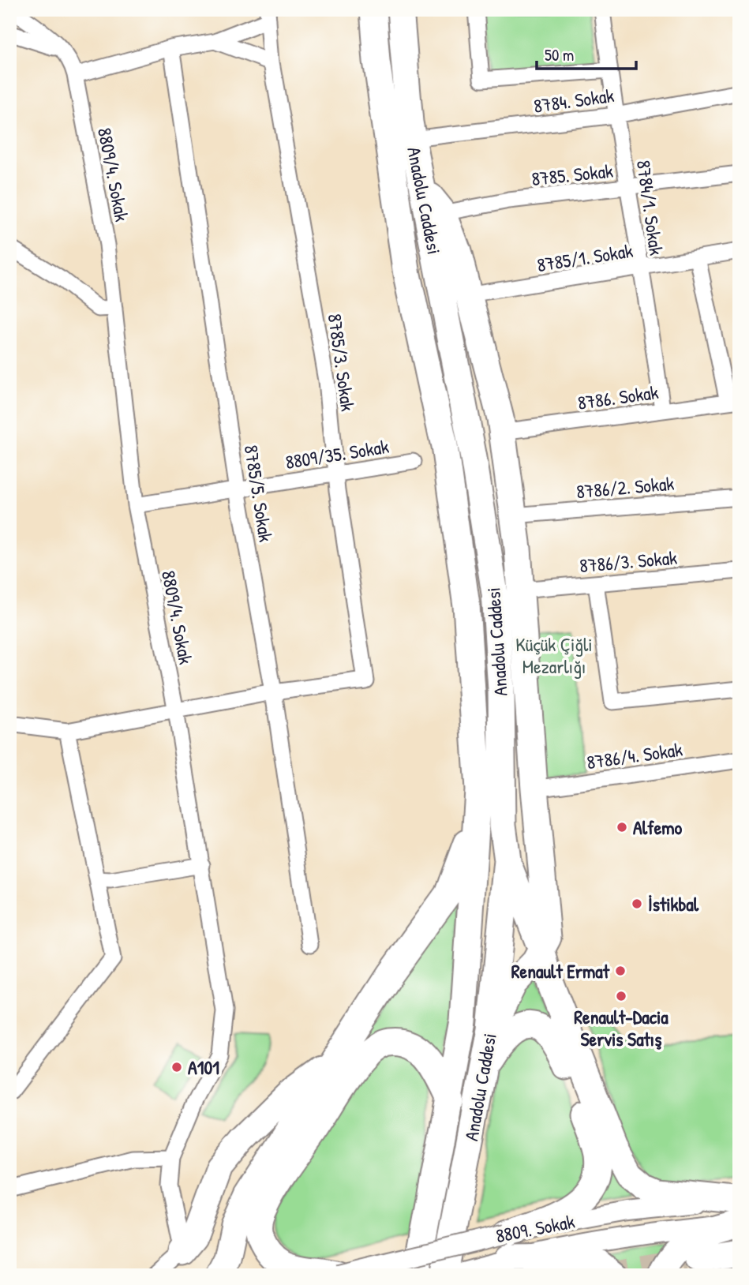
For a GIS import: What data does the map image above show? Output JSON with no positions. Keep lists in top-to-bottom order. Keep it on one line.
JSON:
{"streets":{"highway":["Anadolu Caddesi"],"street":["8784. Sokak","8809/4. Sokak","8785. Sokak","8784/1. Sokak","8785/1. Sokak","8785/3. Sokak","8786. Sokak","8809/35. Sokak","8786/2. Sokak","8785/5. Sokak","8786/3. Sokak","8786/4. Sokak","8809. Sokak"]},"crossings":[["8784. Sokak","Anadolu Caddesi"],["8784. Sokak","8784/1. Sokak"],["8809/4. Sokak","8809/35. Sokak"],["8785. Sokak","8784/1. Sokak"],["8784/1. Sokak","8785/1. Sokak"],["8784/1. Sokak","8786. Sokak"],["8785/3. Sokak","8809/35. Sokak"],["8785/3. Sokak","8785/5. Sokak"],["8809/35. Sokak","8785/5. Sokak"]],"parks":["Küçük Çiğli Mezarlığı"],"places":["Alfemo","İstikbal","Renault Ermat","Renault-Dacia Servis Satış","A101"],"scale_bar":"50 m"}
